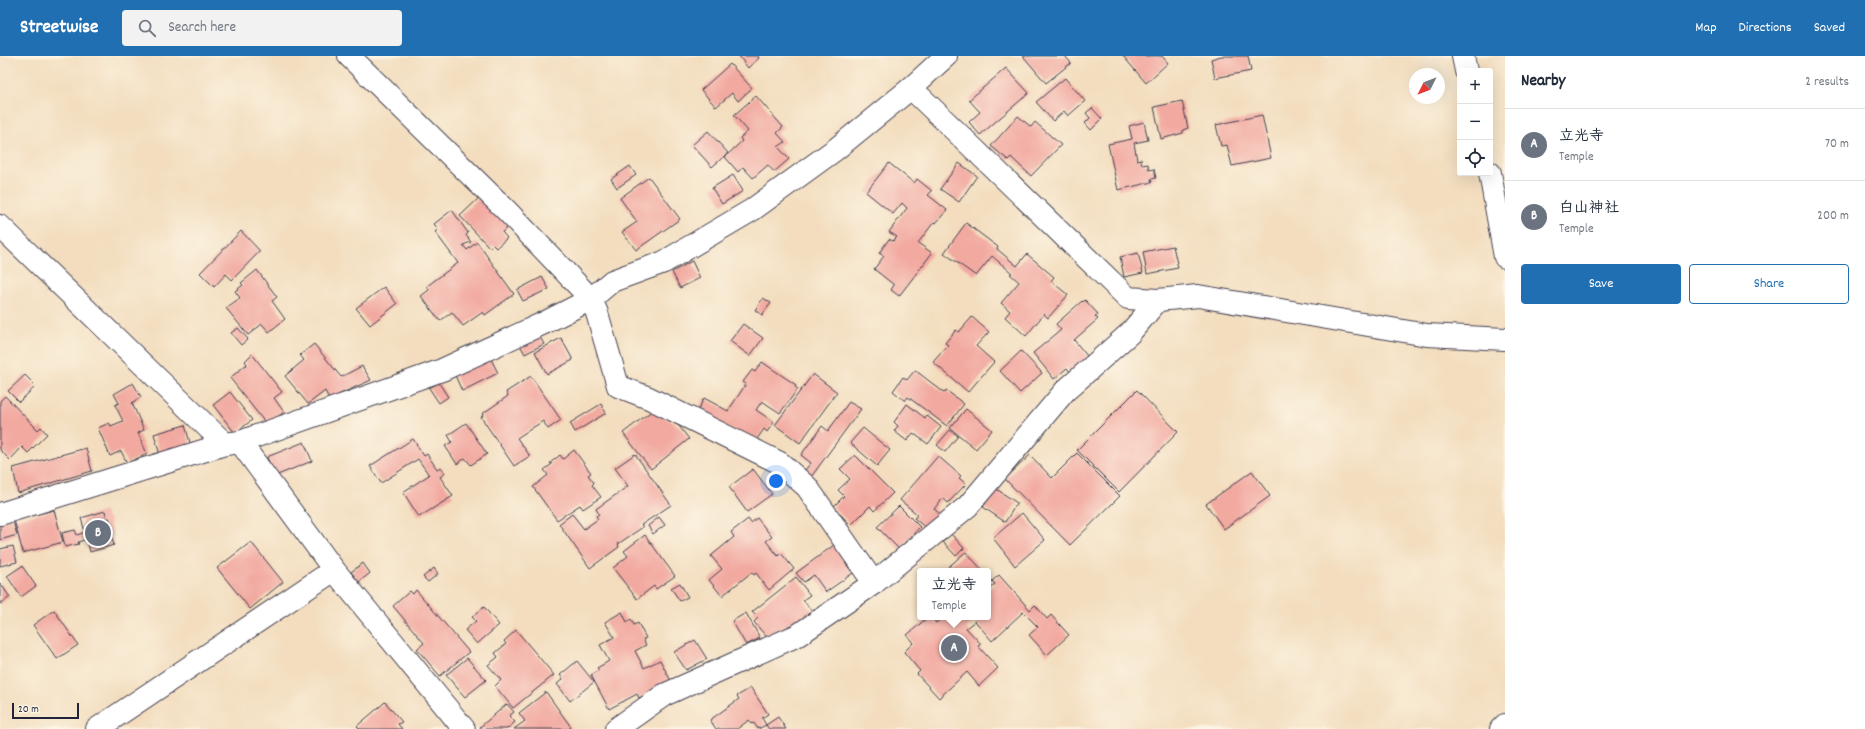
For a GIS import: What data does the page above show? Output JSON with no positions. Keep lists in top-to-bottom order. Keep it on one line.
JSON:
{"scale_bar":"20 m","north":"bottom left","page":{"header":"Streetwise","search":"Search here","nav":["Map","Directions","Saved"],"heading":["Nearby","2 results"],"map_buttons":["+","−"],"list":[{"mark":"A","name":"立光寺","note":"Temple","value":"70 m"},{"mark":"B","name":"白山神社","note":"Temple","value":"200 m"}],"buttons":["Save","Share"],"pins":["B","A"],"popup":["立光寺","Temple"],"scale":"20 m"}}
